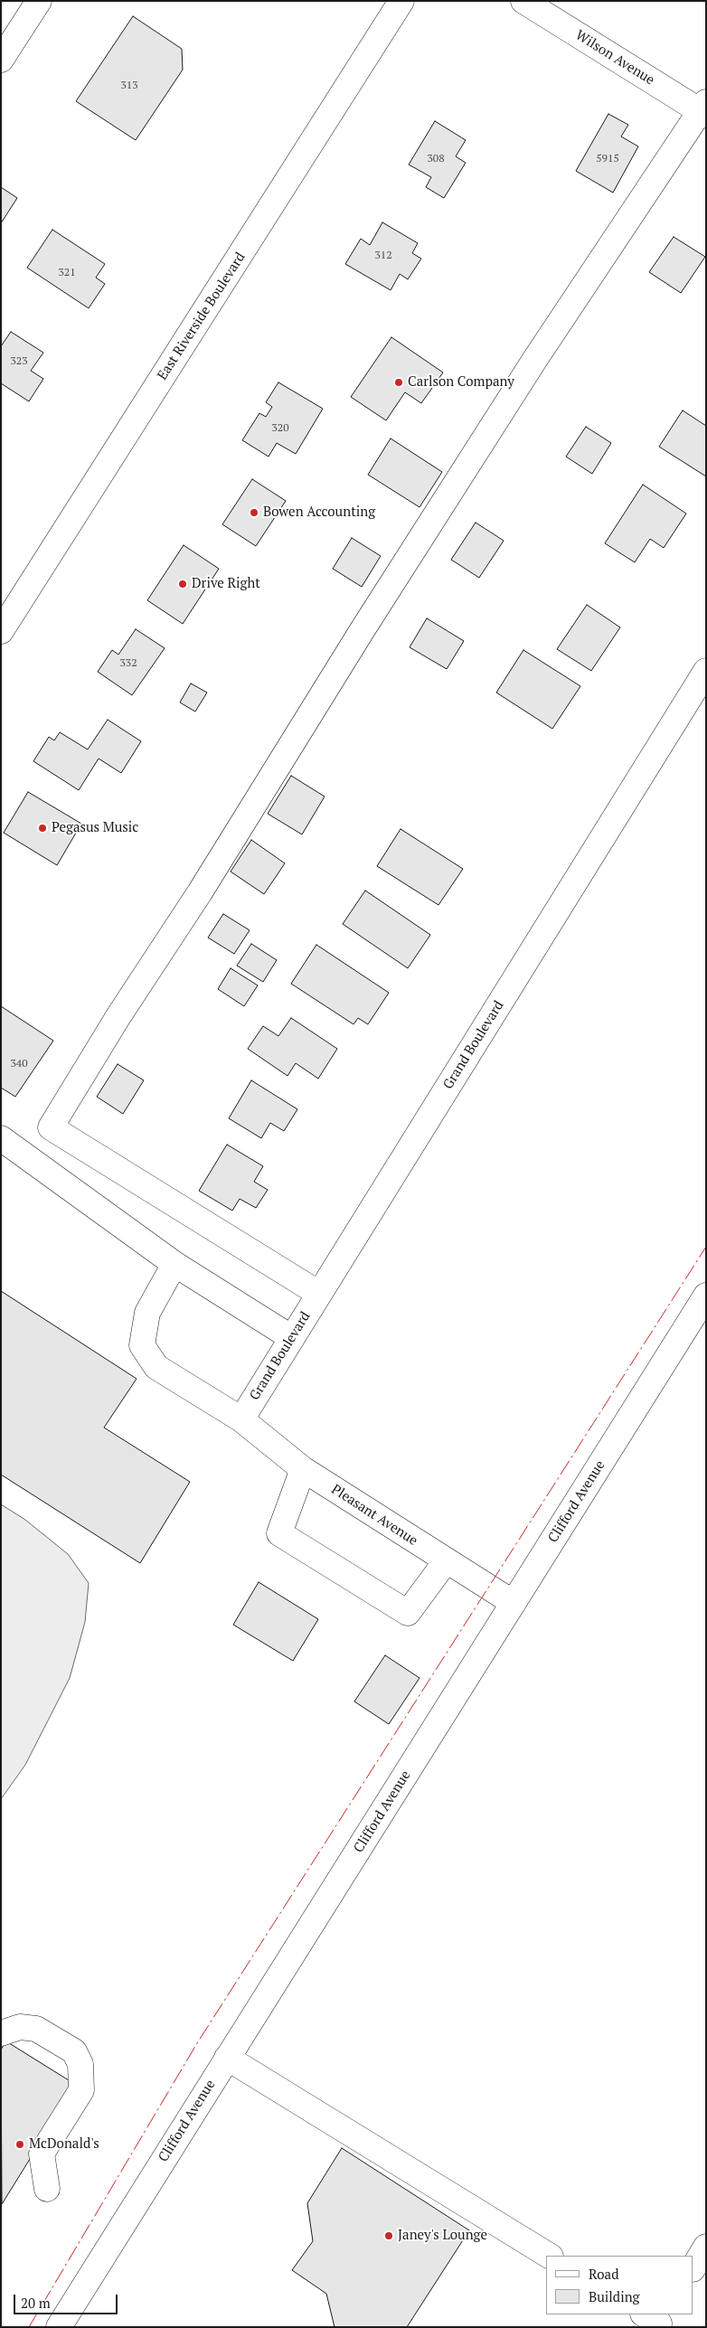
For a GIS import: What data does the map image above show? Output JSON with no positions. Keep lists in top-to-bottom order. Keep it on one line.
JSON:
{"streets":{"street":["Wilson Avenue","East Riverside Boulevard","Grand Boulevard","Clifford Avenue","Pleasant Avenue"]},"crossings":[["Grand Boulevard","Pleasant Avenue"],["Clifford Avenue","Pleasant Avenue"]],"places":["Carlson Company","Bowen Accounting","Drive Right","Pegasus Music","McDonald's","Janey's Lounge"],"house_numbers":["313","308","5915","312","321","323","320","332","340"],"legend":["Road","Building"],"scale_bar":"20 m"}
